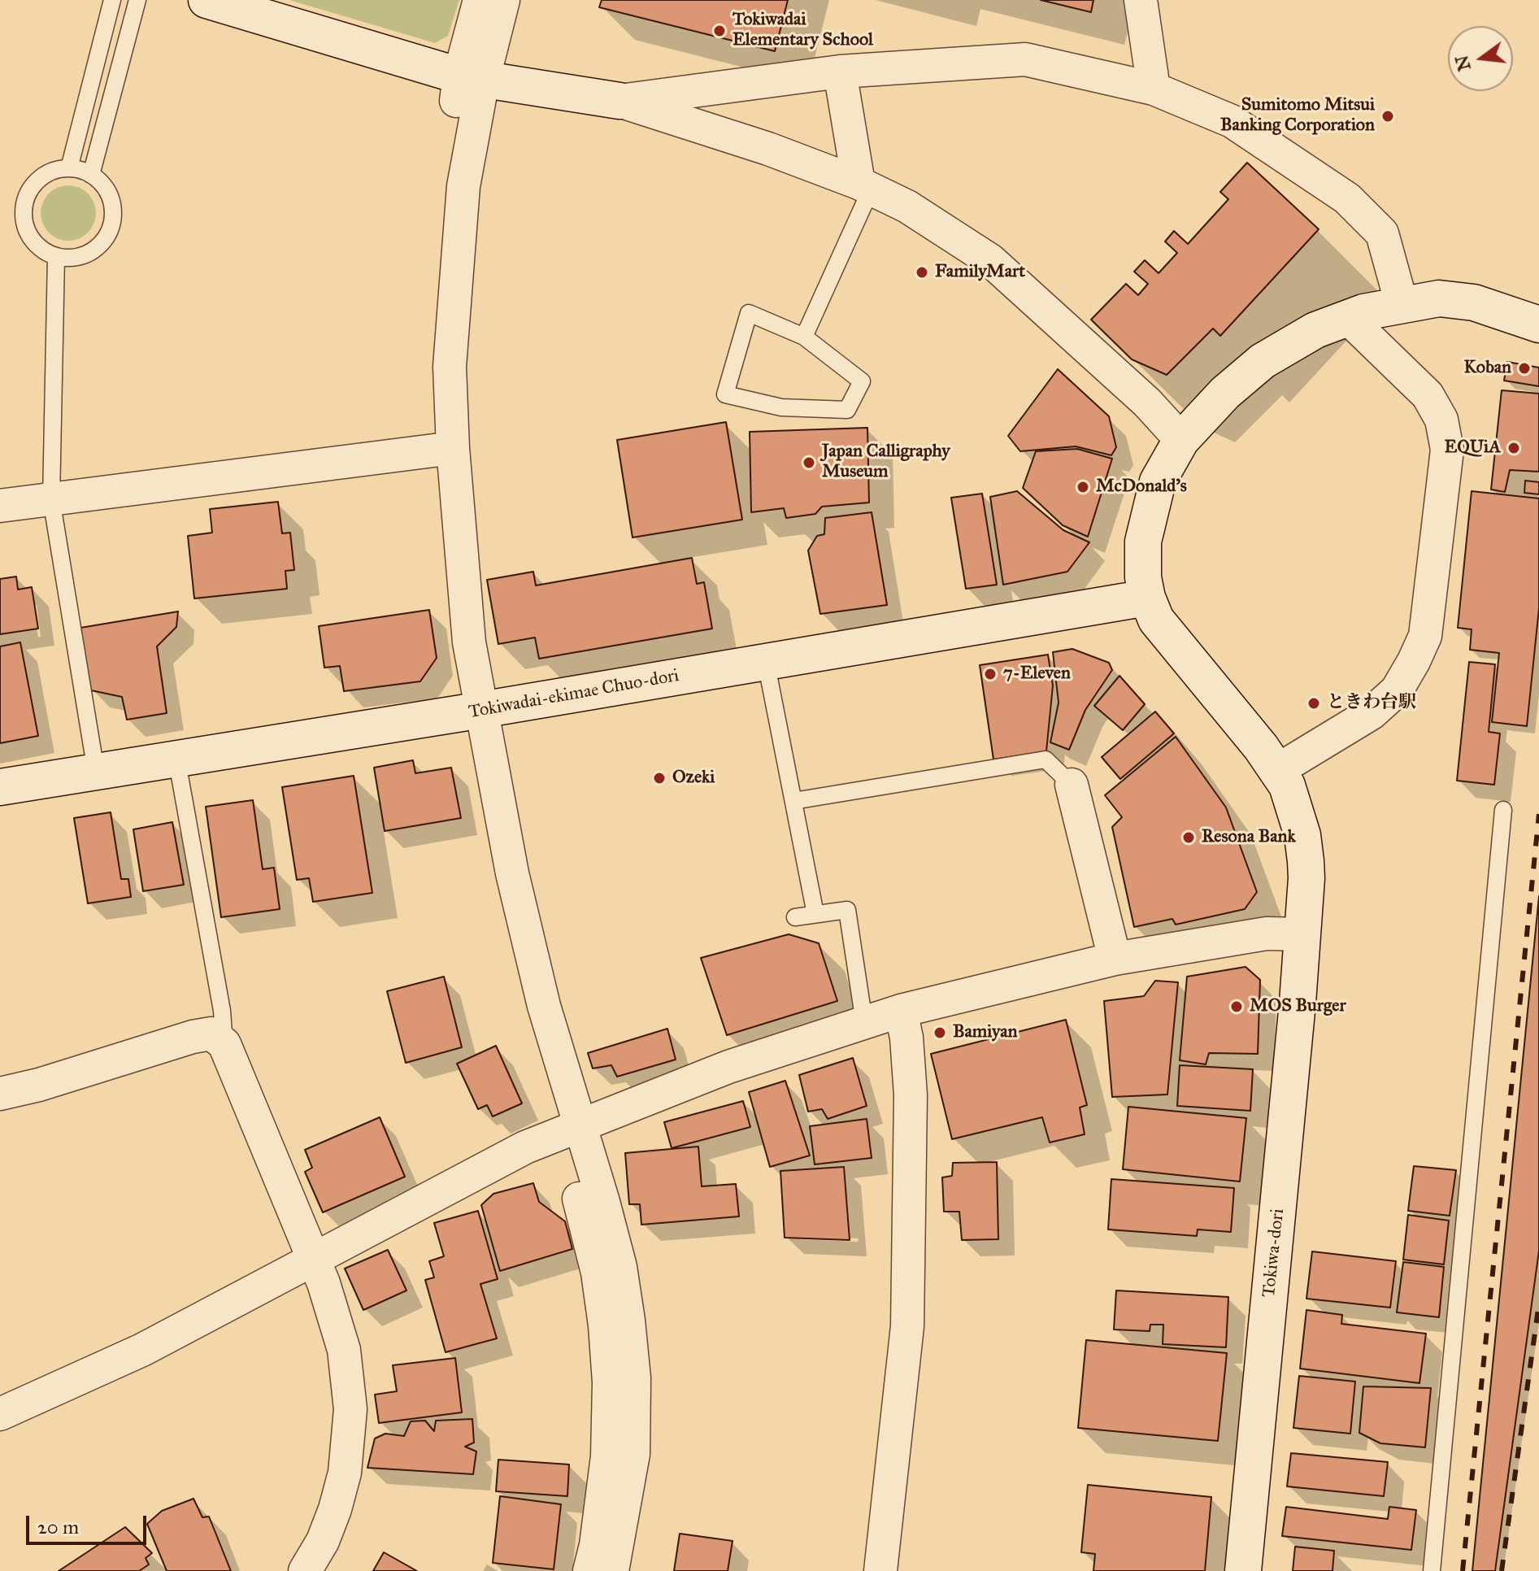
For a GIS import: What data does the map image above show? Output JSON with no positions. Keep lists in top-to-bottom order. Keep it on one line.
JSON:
{"streets":{"street":["Tokiwadai-ekimae Chuo-dori","Tokiwa-dori"]},"crossings":[["Tokiwadai-ekimae Chuo-dori","Tokiwa-dori"]],"places":["Tokiwadai Elementary School","Sumitomo Mitsui Banking Corporation","FamilyMart","Koban","EQUiA","Japan Calligraphy Museum","McDonald's","7-Eleven","ときわ台駅","Ozeki","Resona Bank","MOS Burger","Bamiyan"],"scale_bar":"20 m","north":"left"}
